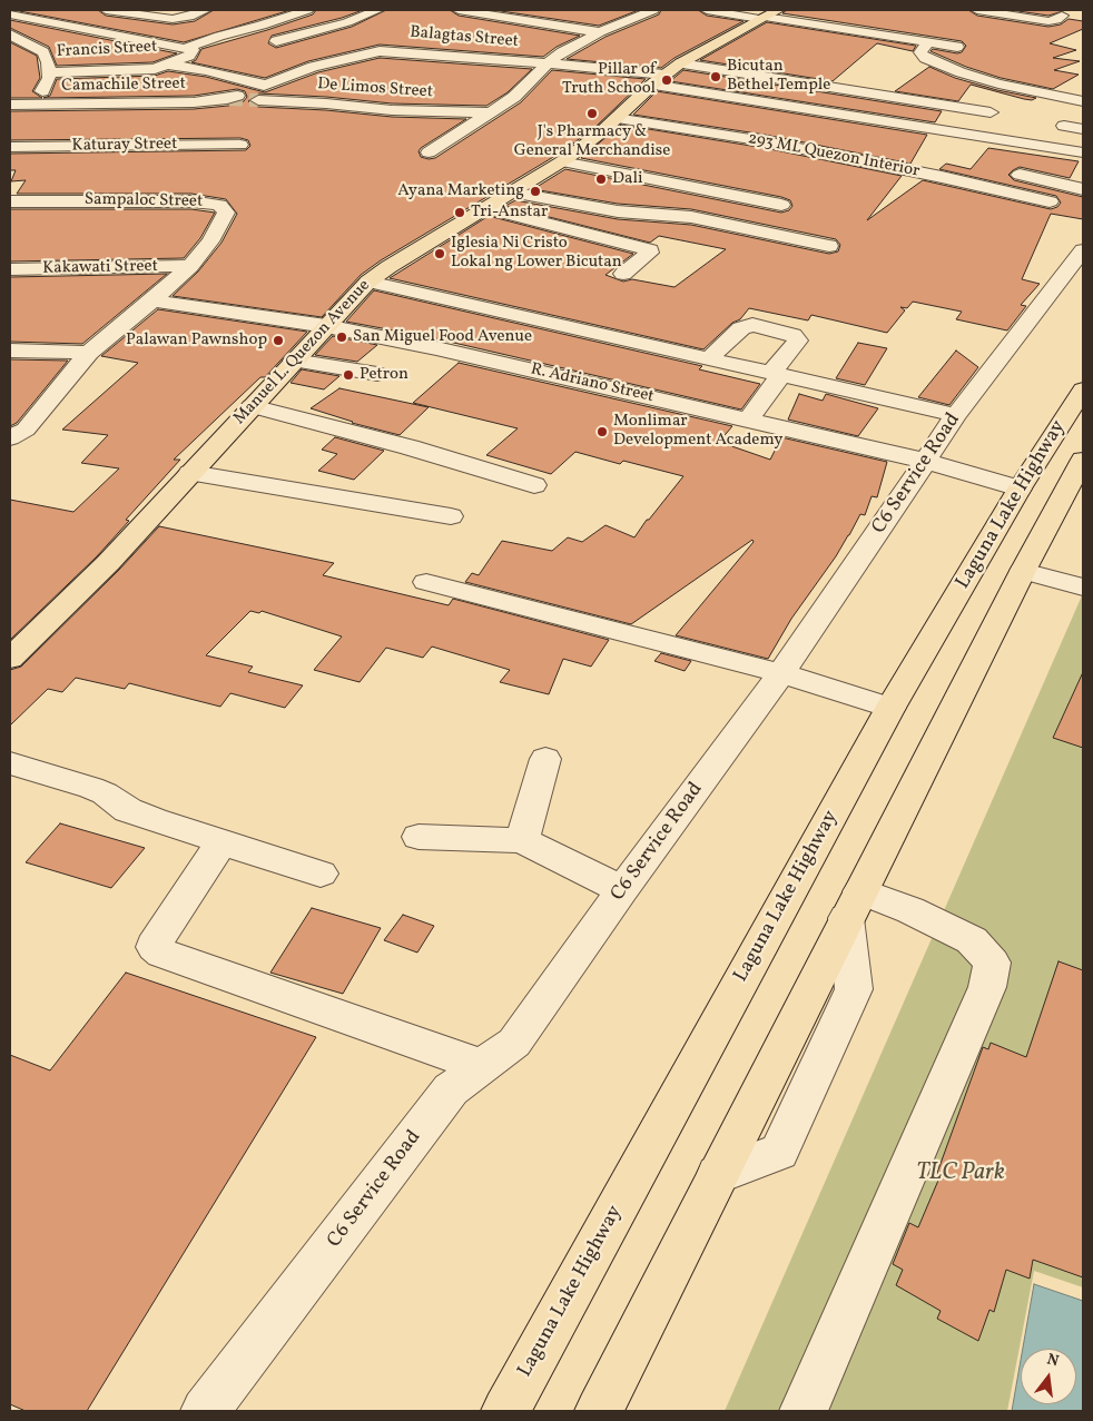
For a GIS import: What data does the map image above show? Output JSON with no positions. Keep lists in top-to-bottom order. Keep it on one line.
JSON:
{"streets":{"main road":["Manuel L. Quezon Avenue","Laguna Lake Highway"],"street":["Balagtas Street","Francis Street","Camachile Street","De Limos Street","Katuray Street","293 ML Quezon Interior","Sampaloc Street","Kakawati Street","R. Adriano Street","C6 Service Road"]},"crossings":[["Balagtas Street","Francis Street"],["Balagtas Street","Manuel L. Quezon Avenue"],["293 ML Quezon Interior","Manuel L. Quezon Avenue"],["Sampaloc Street","Kakawati Street"],["Sampaloc Street","R. Adriano Street"],["Manuel L. Quezon Avenue","R. Adriano Street"],["R. Adriano Street","C6 Service Road"],["R. Adriano Street","Laguna Lake Highway"]],"parks":["TLC Park"],"places":["Bicutan Bethel Temple","Pillar of Truth School","J's Pharmacy & General Merchandise","Dali","Ayana Marketing","Tri-Anstar","Iglesia Ni Cristo Lokal ng Lower Bicutan","San Miguel Food Avenue","Palawan Pawnshop","Petron","Monlimar Development Academy"],"north":"top"}
